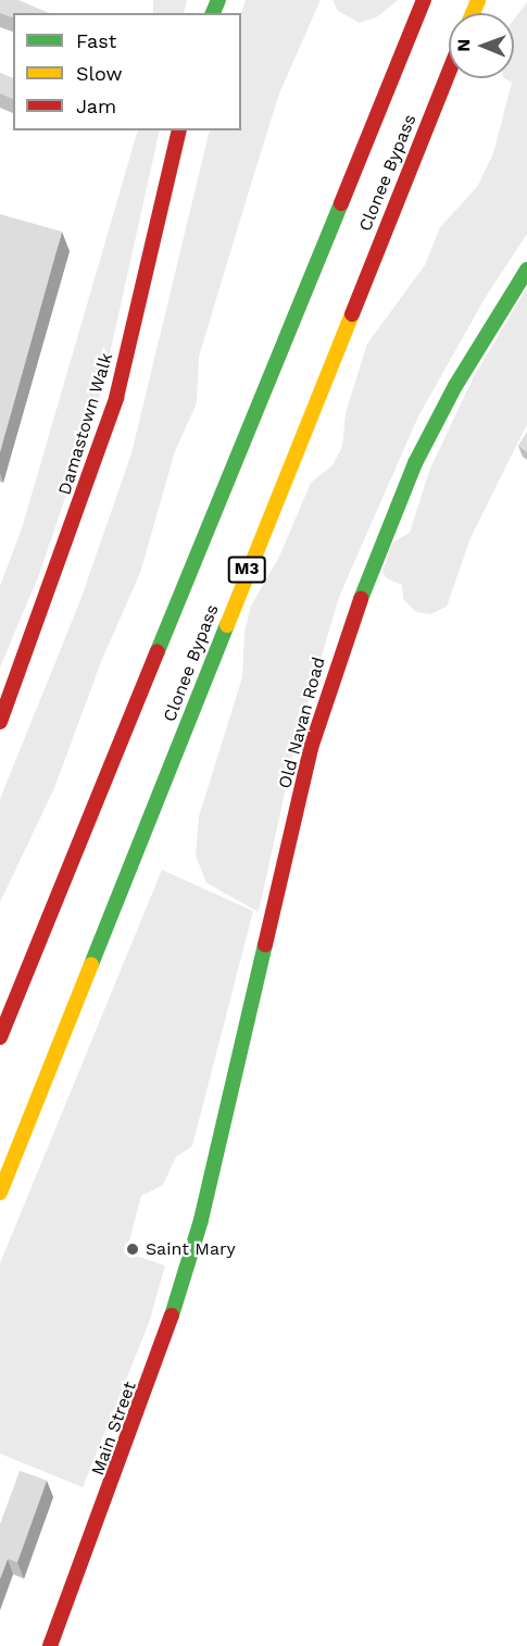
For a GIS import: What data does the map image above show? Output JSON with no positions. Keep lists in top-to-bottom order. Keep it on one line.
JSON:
{"streets":{"main road":["Clonee Bypass","Damastown Walk","M3","Old Navan Road","Main Street"]},"crossings":[["Old Navan Road","Main Street"]],"places":["Saint Mary"],"legend":["Fast","Slow","Jam"],"north":"left"}
